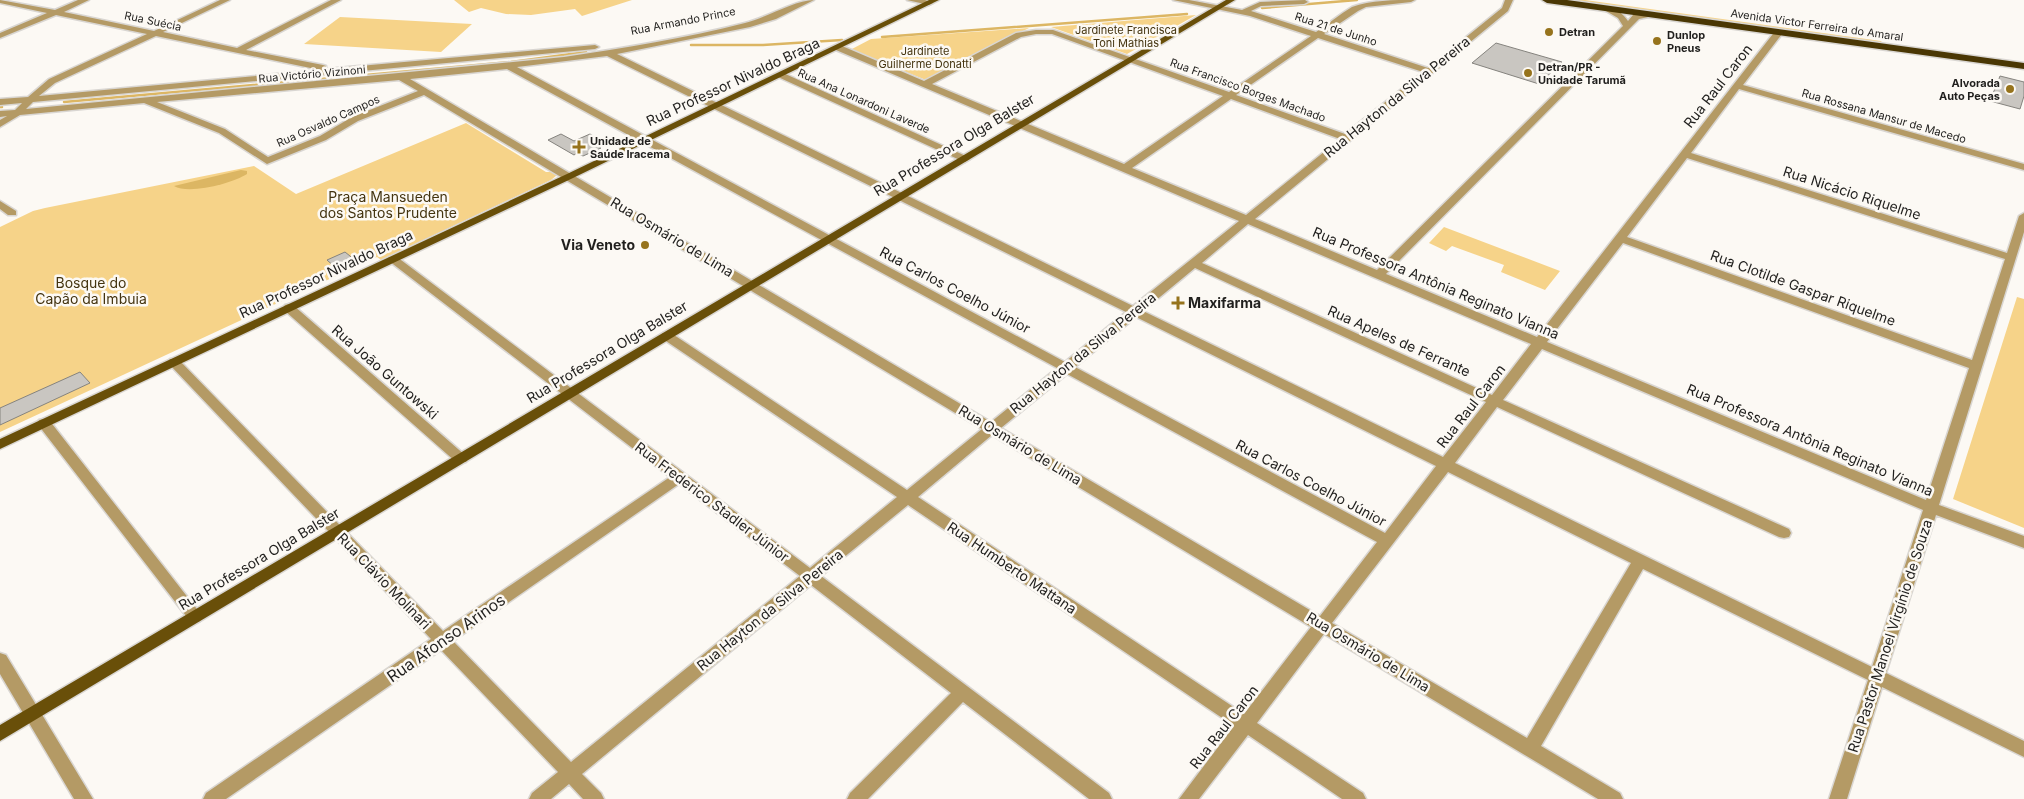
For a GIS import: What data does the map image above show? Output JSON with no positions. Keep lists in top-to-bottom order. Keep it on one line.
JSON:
{"streets":{"highway":["Avenida Victor Ferreira do Amaral"],"main road":["Rua Professor Nivaldo Braga","Rua Professora Olga Balster"],"street":["Rua Suécia","Rua Armando Prince","Rua 21 de Junho","Rua Victório Vizinoni","Rua Raul Caron","Rua Francisco Borges Machado","Rua Hayton da Silva Pereira","Rua Ana Lonardoni Laverde","Rua Rossana Mansur de Macedo","Rua Osvaldo Campos","Rua Nicácio Riquelme","Rua Osmário de Lima","Rua Professora Antônia Reginato Vianna","Rua Clotilde Gaspar Riquelme","Rua Carlos Coelho Júnior","Rua Apeles de Ferrante","Rua João Guntowski","Rua Frederico Stadler Júnior","Rua Humberto Mattana","Rua Clávio Molinari","Rua Pastor Manoel Virgínio de Souza","Rua Afonso Arinos"]},"crossings":[["Rua Suécia","Rua Victório Vizinoni"],["Rua Armando Prince","Rua Victório Vizinoni"],["Avenida Victor Ferreira do Amaral","Rua Raul Caron"],["Rua 21 de Junho","Rua Hayton da Silva Pereira"],["Rua 21 de Junho","Rua Professora Olga Balster"],["Rua Victório Vizinoni","Rua Osmário de Lima"],["Rua Victório Vizinoni","Rua Carlos Coelho Júnior"],["Rua Professor Nivaldo Braga","Rua Ana Lonardoni Laverde"],["Rua Professor Nivaldo Braga","Rua Osmário de Lima"],["Rua Professor Nivaldo Braga","Rua Professora Antônia Reginato Vianna"],["Rua Professor Nivaldo Braga","Rua Carlos Coelho Júnior"],["Rua Professor Nivaldo Braga","Rua João Guntowski"],["Rua Professor Nivaldo Braga","Rua Frederico Stadler Júnior"],["Rua Professor Nivaldo Braga","Rua Clávio Molinari"],["Rua Raul Caron","Rua Rossana Mansur de Macedo"],["Rua Raul Caron","Rua Nicácio Riquelme"],["Rua Raul Caron","Rua Osmário de Lima"],["Rua Raul Caron","Rua Professora Antônia Reginato Vianna"],["Rua Raul Caron","Rua Clotilde Gaspar Riquelme"],["Rua Raul Caron","Rua Carlos Coelho Júnior"],["Rua Raul Caron","Rua Apeles de Ferrante"],["Rua Raul Caron","Rua Humberto Mattana"],["Rua Francisco Borges Machado","Rua Hayton da Silva Pereira"],["Rua Francisco Borges Machado","Rua Professora Olga Balster"],["Rua Francisco Borges Machado","Rua Professora Antônia Reginato Vianna"],["Rua Hayton da Silva Pereira","Rua Osmário de Lima"],["Rua Hayton da Silva Pereira","Rua Professora Antônia Reginato Vianna"],["Rua Hayton da Silva Pereira","Rua Carlos Coelho Júnior"],["Rua Hayton da Silva Pereira","Rua Apeles de Ferrante"],["Rua Hayton da Silva Pereira","Rua Frederico Stadler Júnior"],["Rua Hayton da Silva Pereira","Rua Humberto Mattana"],["Rua Hayton da Silva Pereira","Rua Clávio Molinari"],["Rua Ana Lonardoni Laverde","Rua Professora Olga Balster"],["Rua Osvaldo Campos","Rua Osmário de Lima"],["Rua Professora Olga Balster","Rua Osmário de Lima"],["Rua Professora Olga Balster","Rua Professora Antônia Reginato Vianna"],["Rua Professora Olga Balster","Rua Carlos Coelho Júnior"],["Rua Professora Olga Balster","Rua João Guntowski"],["Rua Professora Olga Balster","Rua Frederico Stadler Júnior"],["Rua Professora Olga Balster","Rua Humberto Mattana"],["Rua Professora Olga Balster","Rua Clávio Molinari"],["Rua Nicácio Riquelme","Rua Pastor Manoel Virgínio de Souza"],["Rua Professora Antônia Reginato Vianna","Rua Pastor Manoel Virgínio de Souza"],["Rua Clotilde Gaspar Riquelme","Rua Pastor Manoel Virgínio de Souza"],["Rua Frederico Stadler Júnior","Rua Afonso Arinos"],["Rua Clávio Molinari","Rua Afonso Arinos"]],"parks":["Jardinete Francisca Toni Mathias","Jardinete Guilherme Donatti","Praça Mansueden dos Santos Prudente","Bosque do Capão da Imbuia"],"places":{"other":["Detran","Dunlop Pneus","Detran/PR - Unidade Tarumã","Alvorada Auto Peças","Via Veneto"],"health":["Unidade de Saúde Iracema","Maxifarma"]}}
